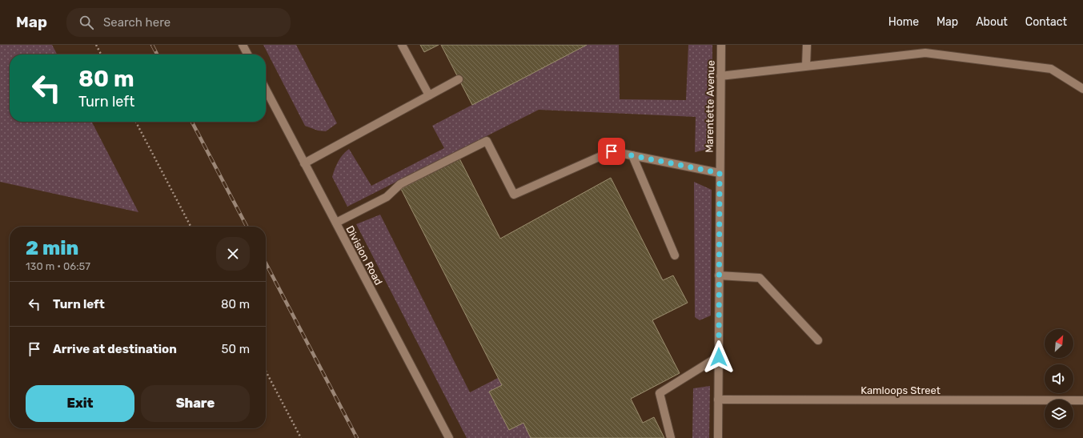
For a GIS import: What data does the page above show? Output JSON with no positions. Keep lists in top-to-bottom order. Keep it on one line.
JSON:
{"streets":{"street":["Marentette Avenue","Division Road","Kamloops Street"]},"crossings":[["Marentette Avenue","Kamloops Street"]],"north":"top right","page":{"header":"Map","search":"Search here","nav":["Home","Map","About","Contact"],"turn":["80 m","Turn left"],"heading":["2 min","130 m · 06:57"],"list":[{"name":"Turn left","value":"80 m"},{"name":"Arrive at destination","value":"50 m"}],"buttons":["Exit","Share"]}}
